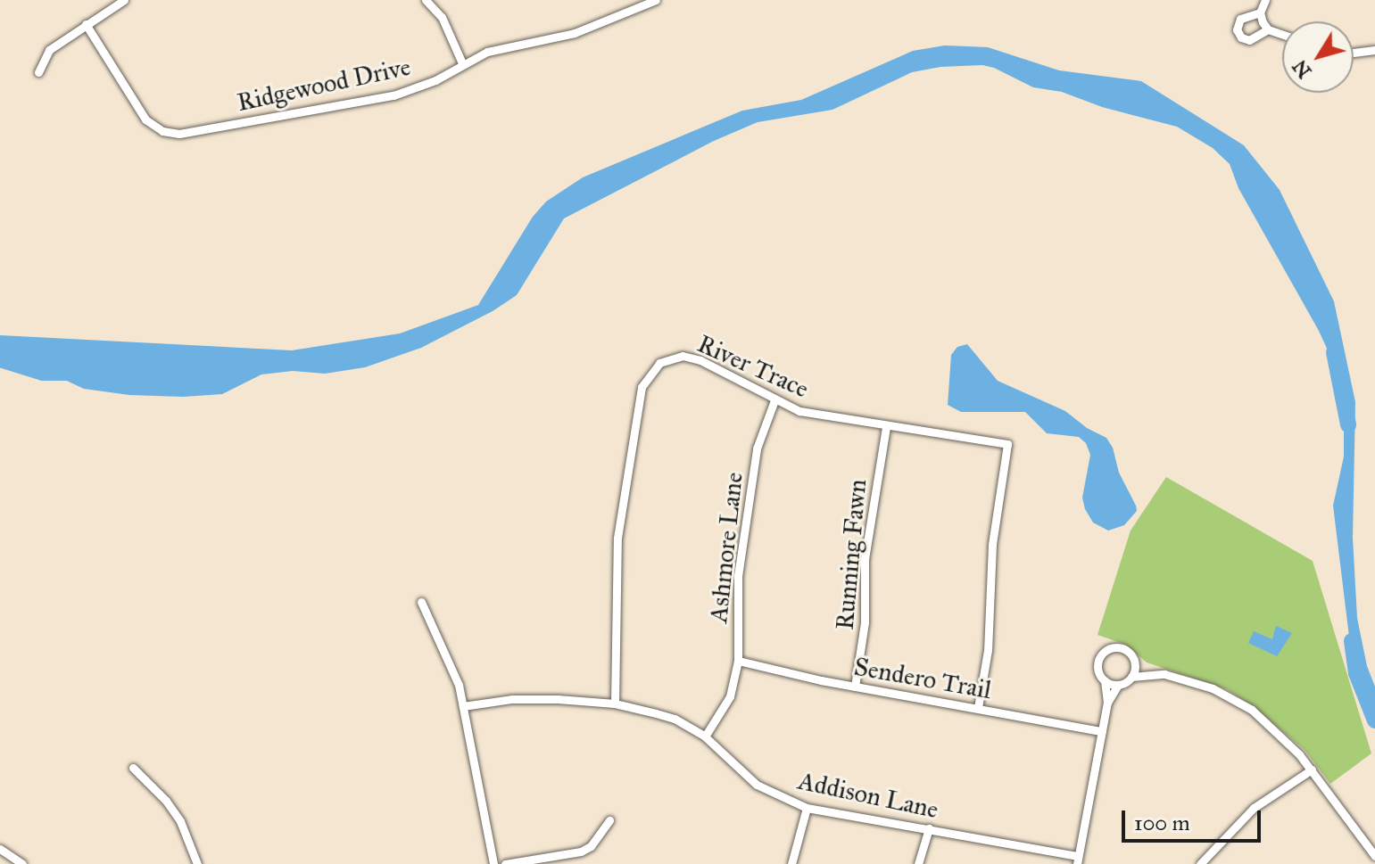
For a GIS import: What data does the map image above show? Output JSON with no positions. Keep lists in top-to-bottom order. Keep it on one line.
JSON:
{"streets":{"street":["Ridgewood Drive","River Trace","Ashmore Lane","Running Fawn","Sendero Trail","Addison Lane"]},"crossings":[["River Trace","Ashmore Lane"],["River Trace","Running Fawn"],["River Trace","Sendero Trail"],["River Trace","Addison Lane"],["Ashmore Lane","Sendero Trail"],["Ashmore Lane","Addison Lane"],["Running Fawn","Sendero Trail"]],"scale_bar":"100 m","north":"bottom left"}
